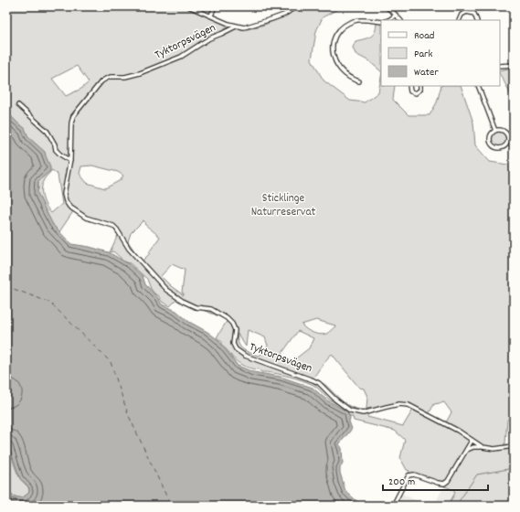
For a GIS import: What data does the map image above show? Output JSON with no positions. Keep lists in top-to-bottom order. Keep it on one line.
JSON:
{"streets":{"street":["Tyktorpsvägen"]},"parks":["Sticklinge Naturreservat"],"legend":["Road","Park","Water"],"scale_bar":"200 m"}
